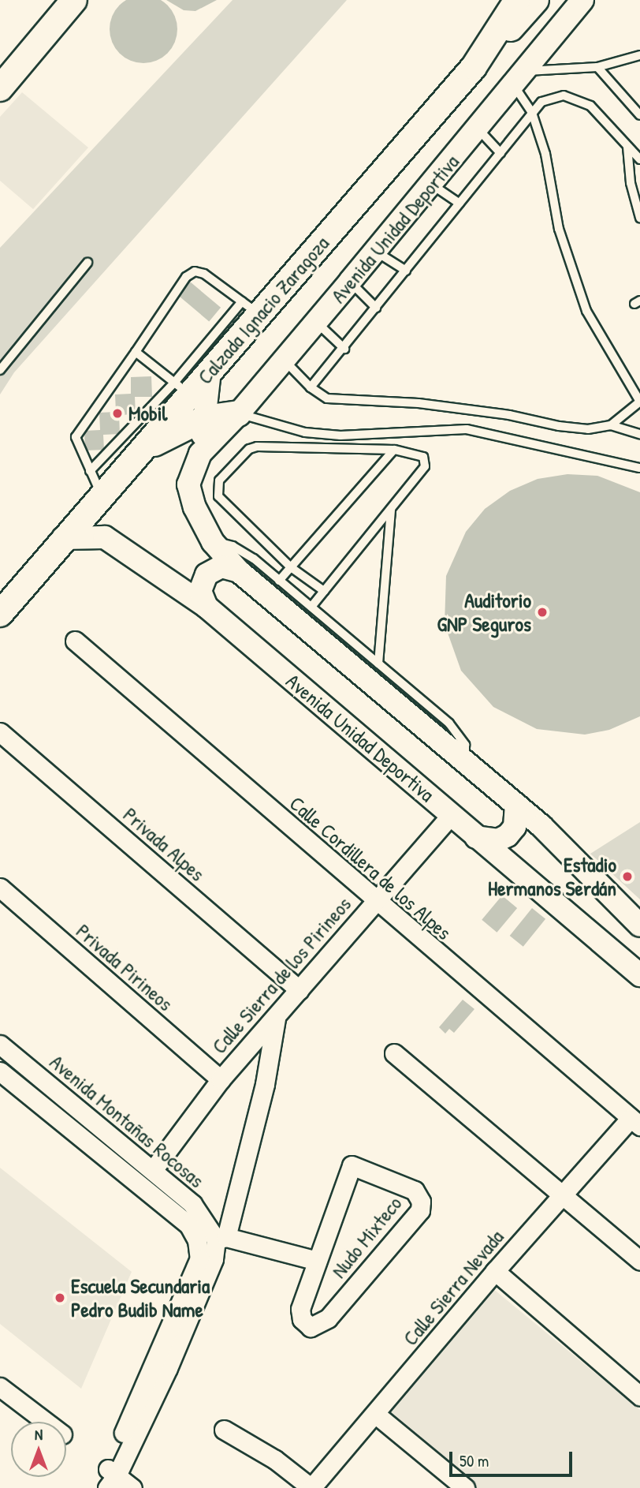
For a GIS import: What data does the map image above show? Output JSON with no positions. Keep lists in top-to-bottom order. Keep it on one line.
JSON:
{"streets":{"main road":["Calzada Ignacio Zaragoza"],"street":["Avenida Unidad Deportiva","Privada Alpes","Calle Cordillera de los Alpes","Privada Pirineos","Calle Sierra de los Pirineos","Avenida Montañas Rocosas","Nudo Mixteco","Calle Sierra Nevada"]},"crossings":[["Avenida Unidad Deportiva","Calzada Ignacio Zaragoza"],["Avenida Unidad Deportiva","Calle Sierra de los Pirineos"],["Privada Alpes","Calle Sierra de los Pirineos"],["Calle Cordillera de los Alpes","Calle Sierra de los Pirineos"],["Calle Cordillera de los Alpes","Calle Sierra Nevada"],["Privada Pirineos","Calle Sierra de los Pirineos"],["Calle Sierra de los Pirineos","Avenida Montañas Rocosas"],["Avenida Montañas Rocosas","Nudo Mixteco"]],"places":["Mobil","Auditorio GNP Seguros","Estadio Hermanos Serdán","Escuela Secundaria Pedro Budib Name"],"scale_bar":"50 m","north":"top"}
